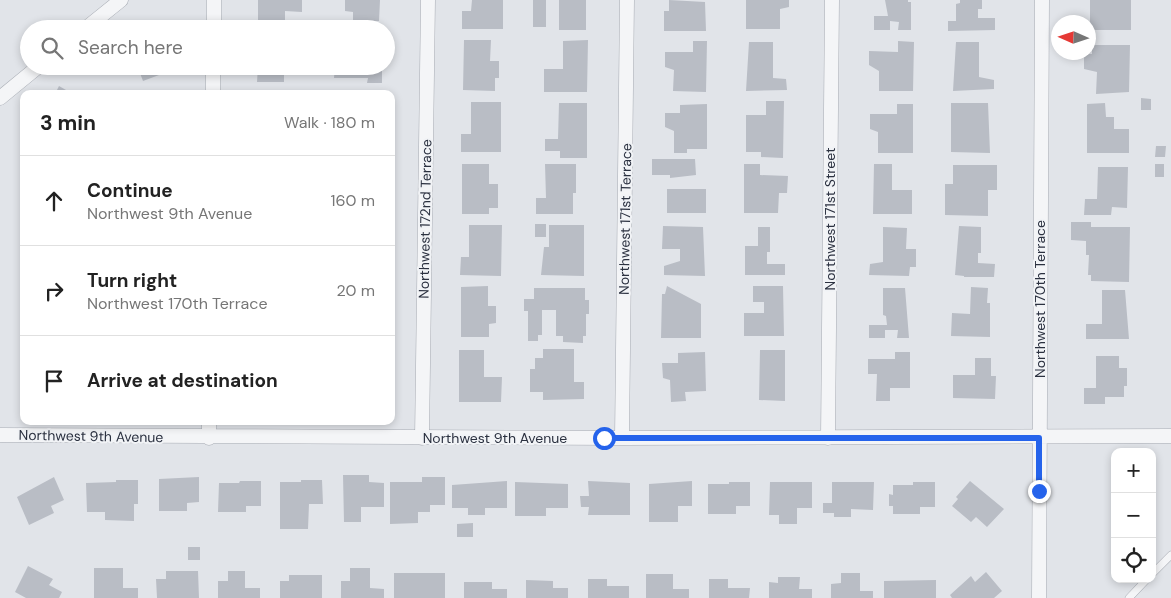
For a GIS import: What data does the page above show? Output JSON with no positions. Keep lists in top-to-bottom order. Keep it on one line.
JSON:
{"streets":{"street":["Northwest 172nd Terrace","Northwest 171st Terrace","Northwest 171st Street","Northwest 170th Terrace","Northwest 9th Avenue"]},"crossings":[["Northwest 172nd Terrace","Northwest 9th Avenue"],["Northwest 171st Terrace","Northwest 9th Avenue"],["Northwest 171st Street","Northwest 9th Avenue"],["Northwest 170th Terrace","Northwest 9th Avenue"]],"north":"left","page":{"search":"Search here","heading":["3 min","Walk · 180 m"],"list":[["Continue","Northwest 9th Avenue","160 m"],["Turn right","Northwest 170th Terrace","20 m"],"Arrive at destination"],"map_buttons":["+","−"]}}
